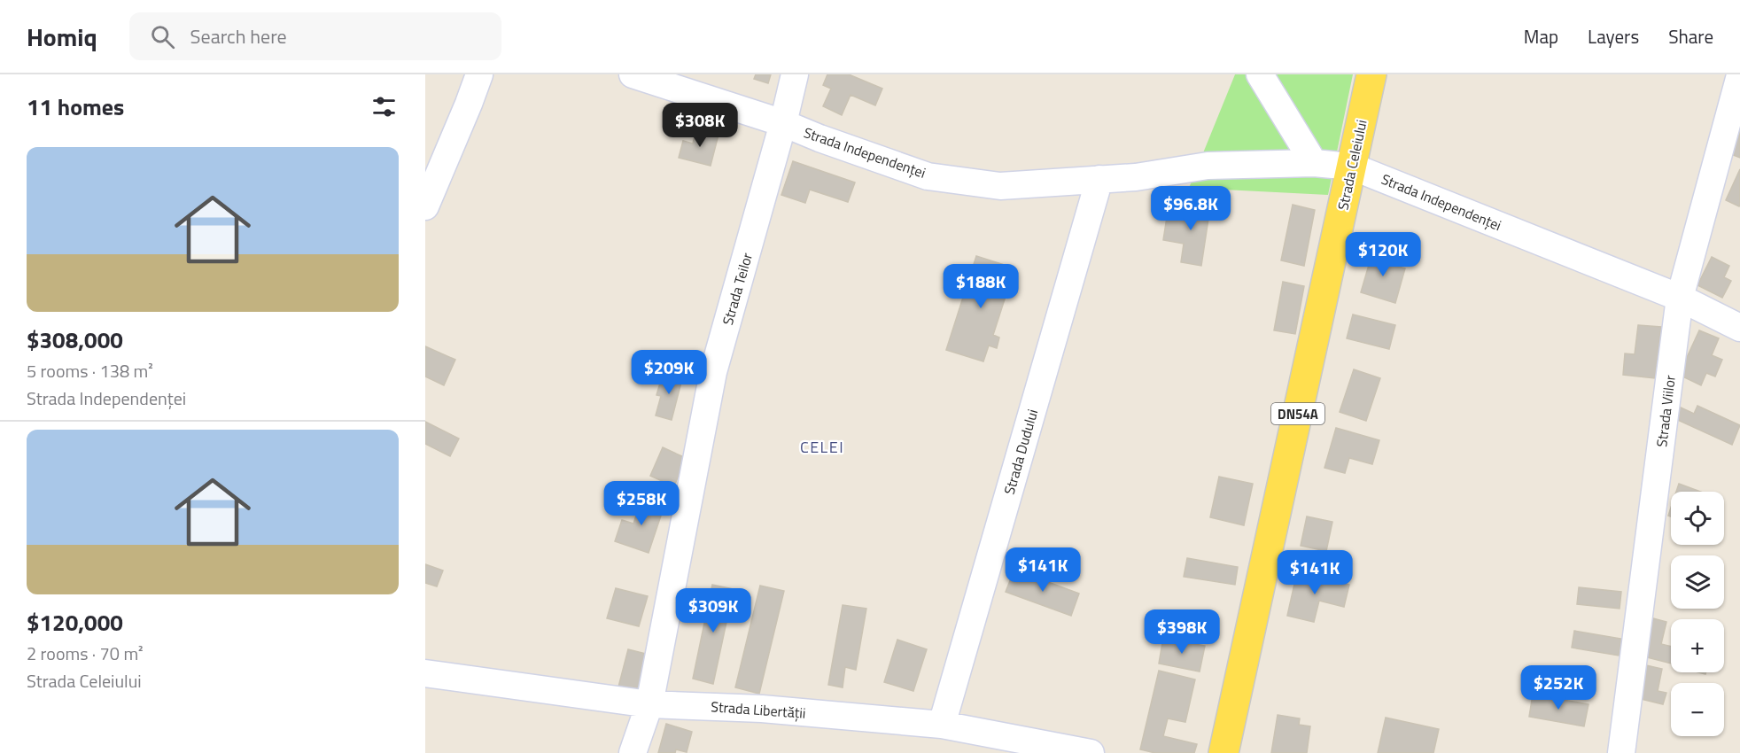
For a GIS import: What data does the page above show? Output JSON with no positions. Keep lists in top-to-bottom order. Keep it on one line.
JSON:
{"streets":{"main road":["Strada Celeiului","DN54A"],"street":["Strada Independenței","Strada Teilor","Strada Viilor","Strada Dudului","Strada Libertății"]},"crossings":[["Strada Independenței","Strada Celeiului"],["Strada Independenței","Strada Teilor"],["Strada Independenței","Strada Viilor"],["Strada Independenței","Strada Dudului"],["Strada Teilor","Strada Libertății"],["Strada Dudului","Strada Libertății"]],"districts":["CELEI"],"page":{"header":"Homiq","search":"Search here","nav":["Map","Layers","Share"],"heading":"11 homes","price":["$308K","$96.8K","$120K","$188K","$209K","$258K","$141K","$141K","$309K","$398K","$252K"],"list":[{"name":"$308,000","note":"5 rooms · 138 m² · Strada Independenței"},{"name":"$120,000","note":"2 rooms · 70 m² · Strada Celeiului"}],"map_buttons":["+","−"]}}
